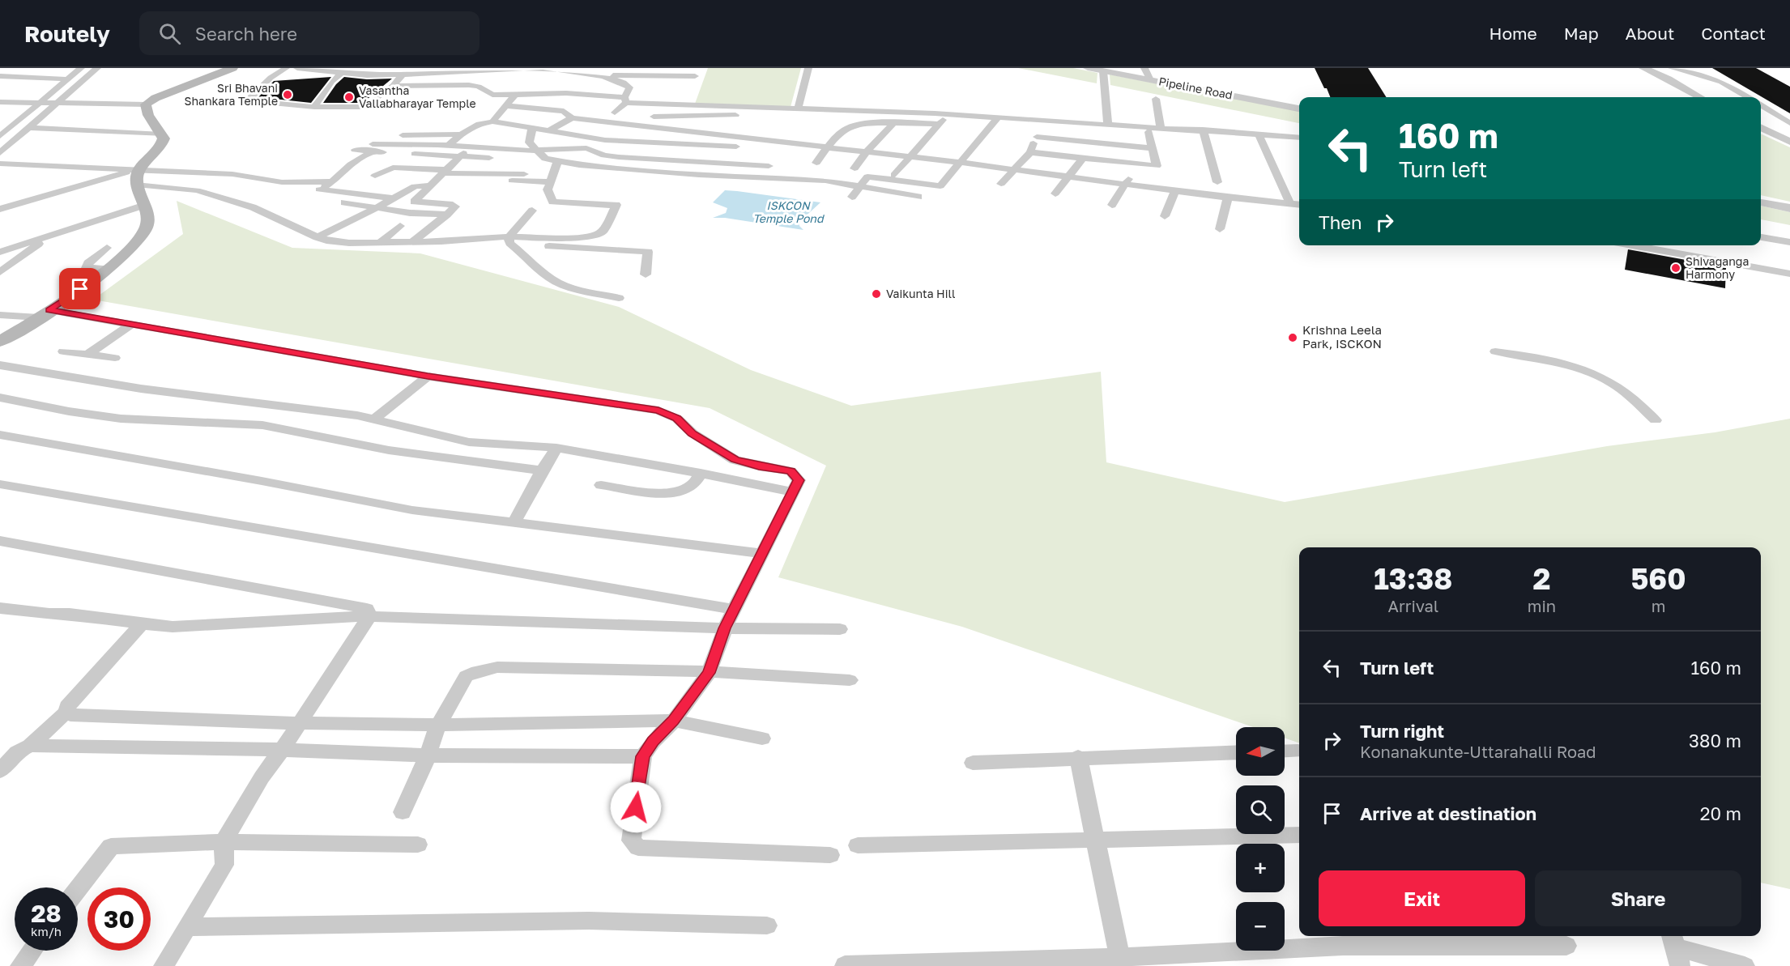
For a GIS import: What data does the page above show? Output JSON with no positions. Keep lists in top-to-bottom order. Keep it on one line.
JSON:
{"streets":{"street":["Pipeline Road"]},"water":["ISKCON Temple Pond"],"places":["Sri Bhavani Shankara Temple","Vasantha Vallabharayar Temple","Shivaganga Harmony","Vaikunta Hill","Krishna Leela Park, ISCKON"],"north":"left","page":{"header":"Routely","search":"Search here","nav":["Home","Map","About","Contact"],"turn":["160 m","Turn left"],"then":"Then","eta":["13:38","Arrival","2","min","560","m"],"list":[{"name":"Turn left","value":"160 m"},{"name":"Turn right","note":"Konanakunte-Uttarahalli Road","value":"380 m"},{"name":"Arrive at destination","value":"20 m"}],"map_buttons":["+","−"],"buttons":["Exit","Share"],"speed":"28 km/h","limit":"30"}}
